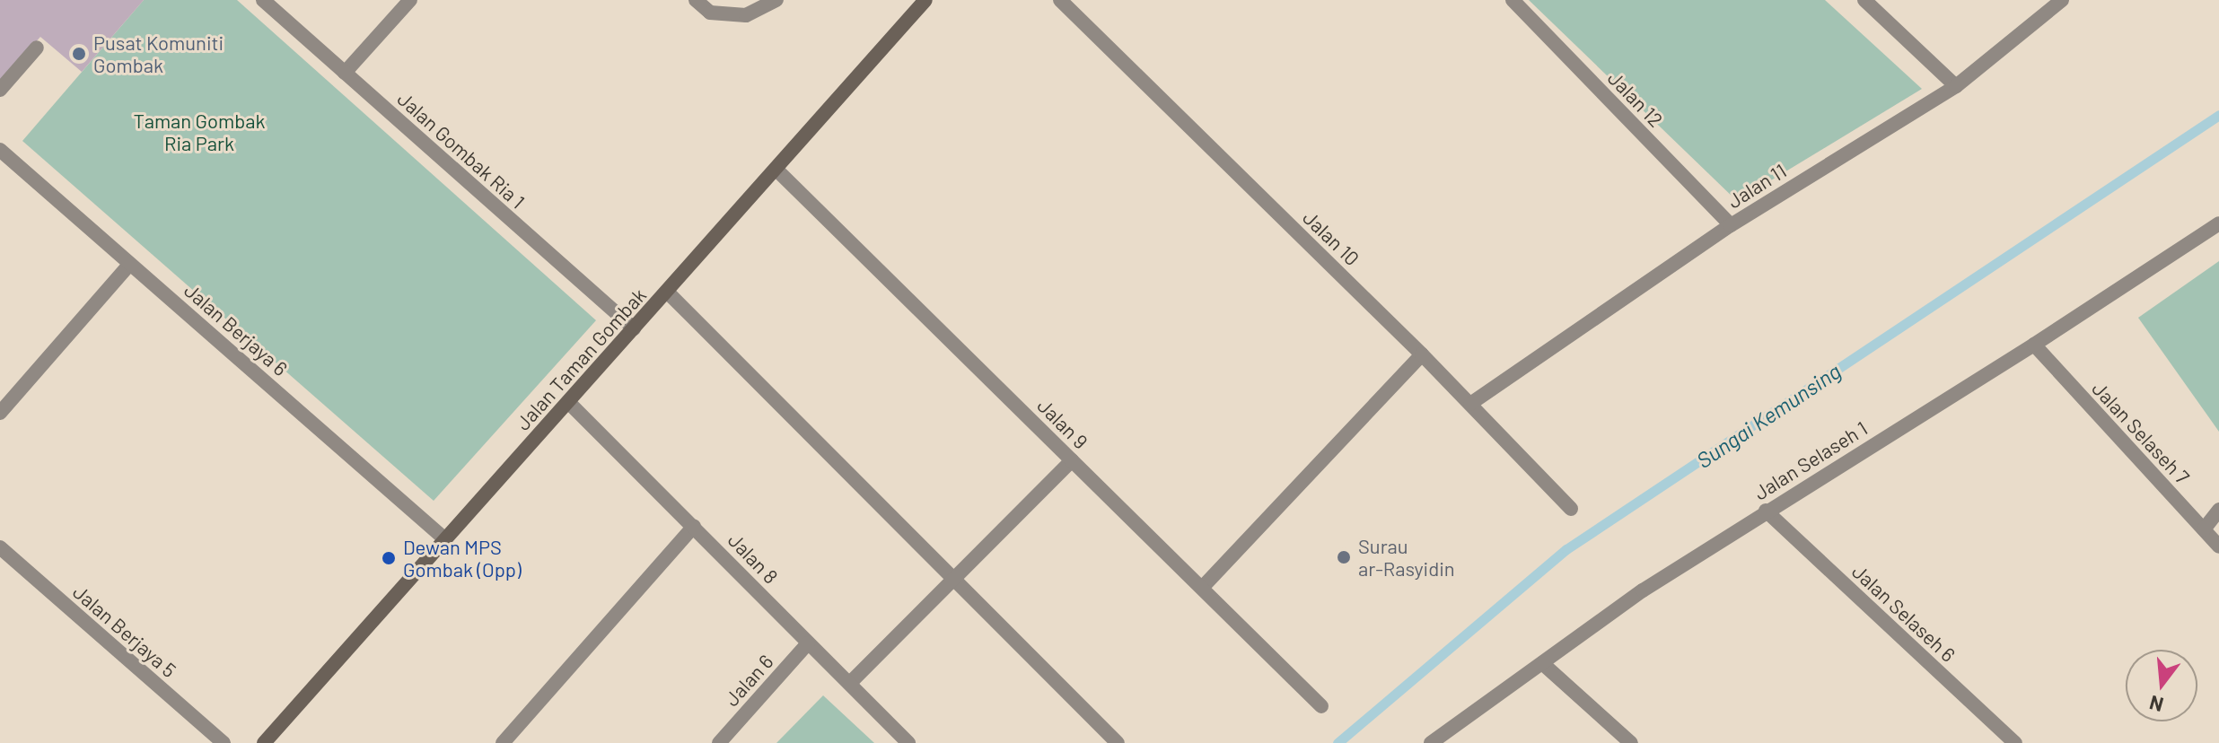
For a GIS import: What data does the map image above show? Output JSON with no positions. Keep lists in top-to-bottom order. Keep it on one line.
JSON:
{"streets":{"street":["Jalan 12","Jalan Gombak Ria 1","Jalan 11","Jalan 10","Jalan Berjaya 6","Jalan Taman Gombak","Jalan 9","Jalan Selaseh 7","Jalan Selaseh 1","Jalan 8","Jalan Selaseh 6","Jalan Berjaya 5","Jalan 6"]},"crossings":[["Jalan 12","Jalan 11"],["Jalan Gombak Ria 1","Jalan Taman Gombak"],["Jalan 11","Jalan 10"],["Jalan Berjaya 6","Jalan Taman Gombak"],["Jalan Taman Gombak","Jalan 9"],["Jalan Taman Gombak","Jalan 8"],["Jalan Selaseh 7","Jalan Selaseh 1"],["Jalan Selaseh 1","Jalan Selaseh 6"],["Jalan 8","Jalan 6"]],"water":["Sungai Kemunsing"],"parks":["Taman Gombak Ria Park"],"places":["Pusat Komuniti Gombak","Surau ar-Rasyidin","Dewan MPS Gombak (Opp)"],"north":"bottom"}
